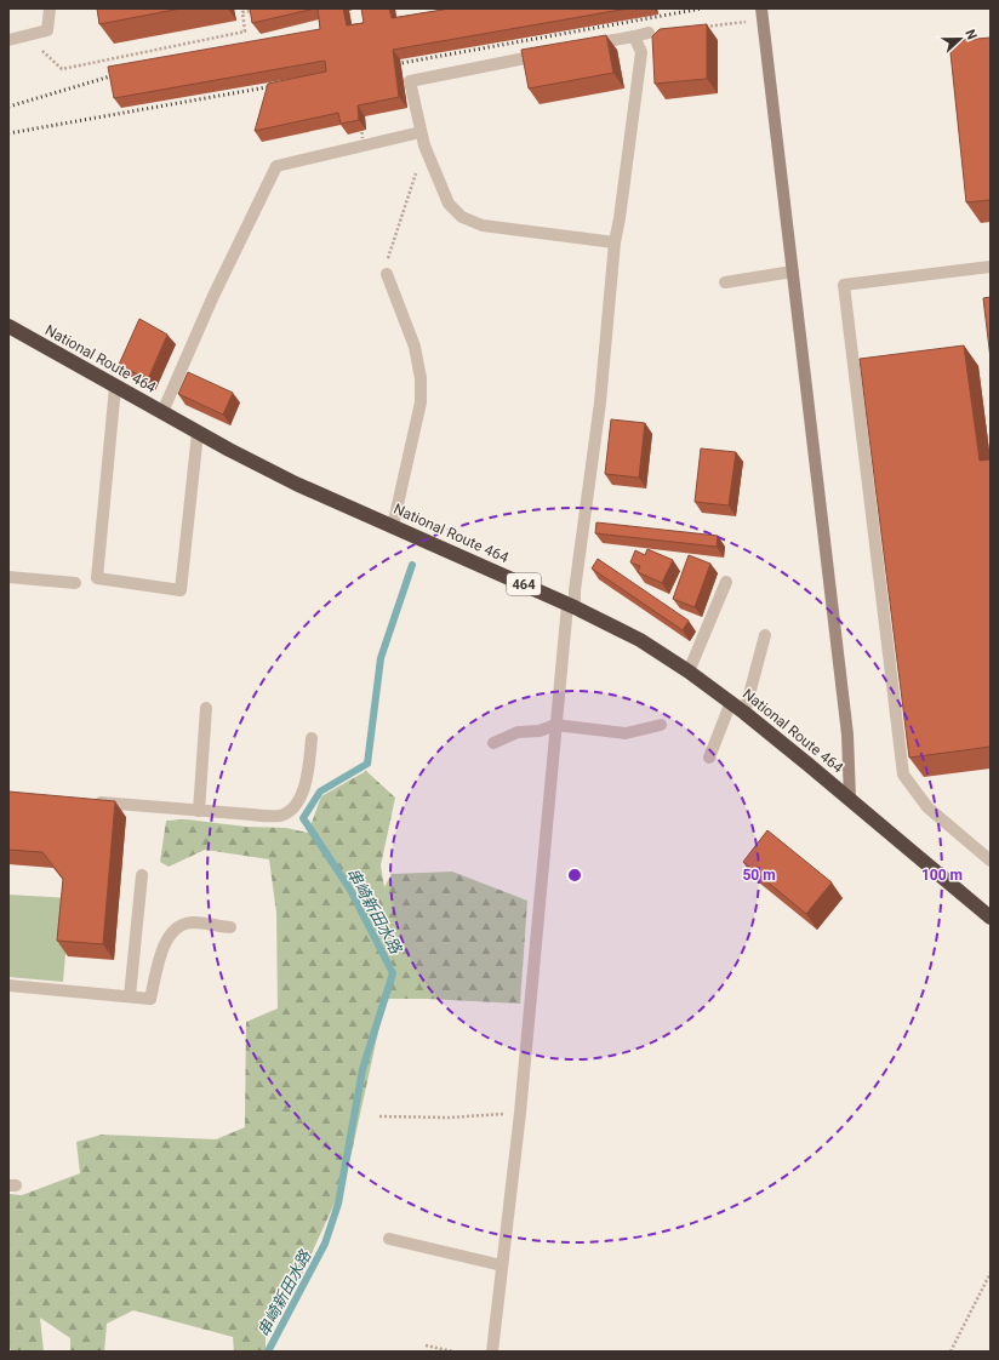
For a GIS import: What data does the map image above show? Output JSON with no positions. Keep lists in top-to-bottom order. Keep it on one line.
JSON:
{"streets":{"highway":["National Route 464","464"]},"water":["串崎新田水路"],"north":"right","rings":["50 m","100 m"]}
